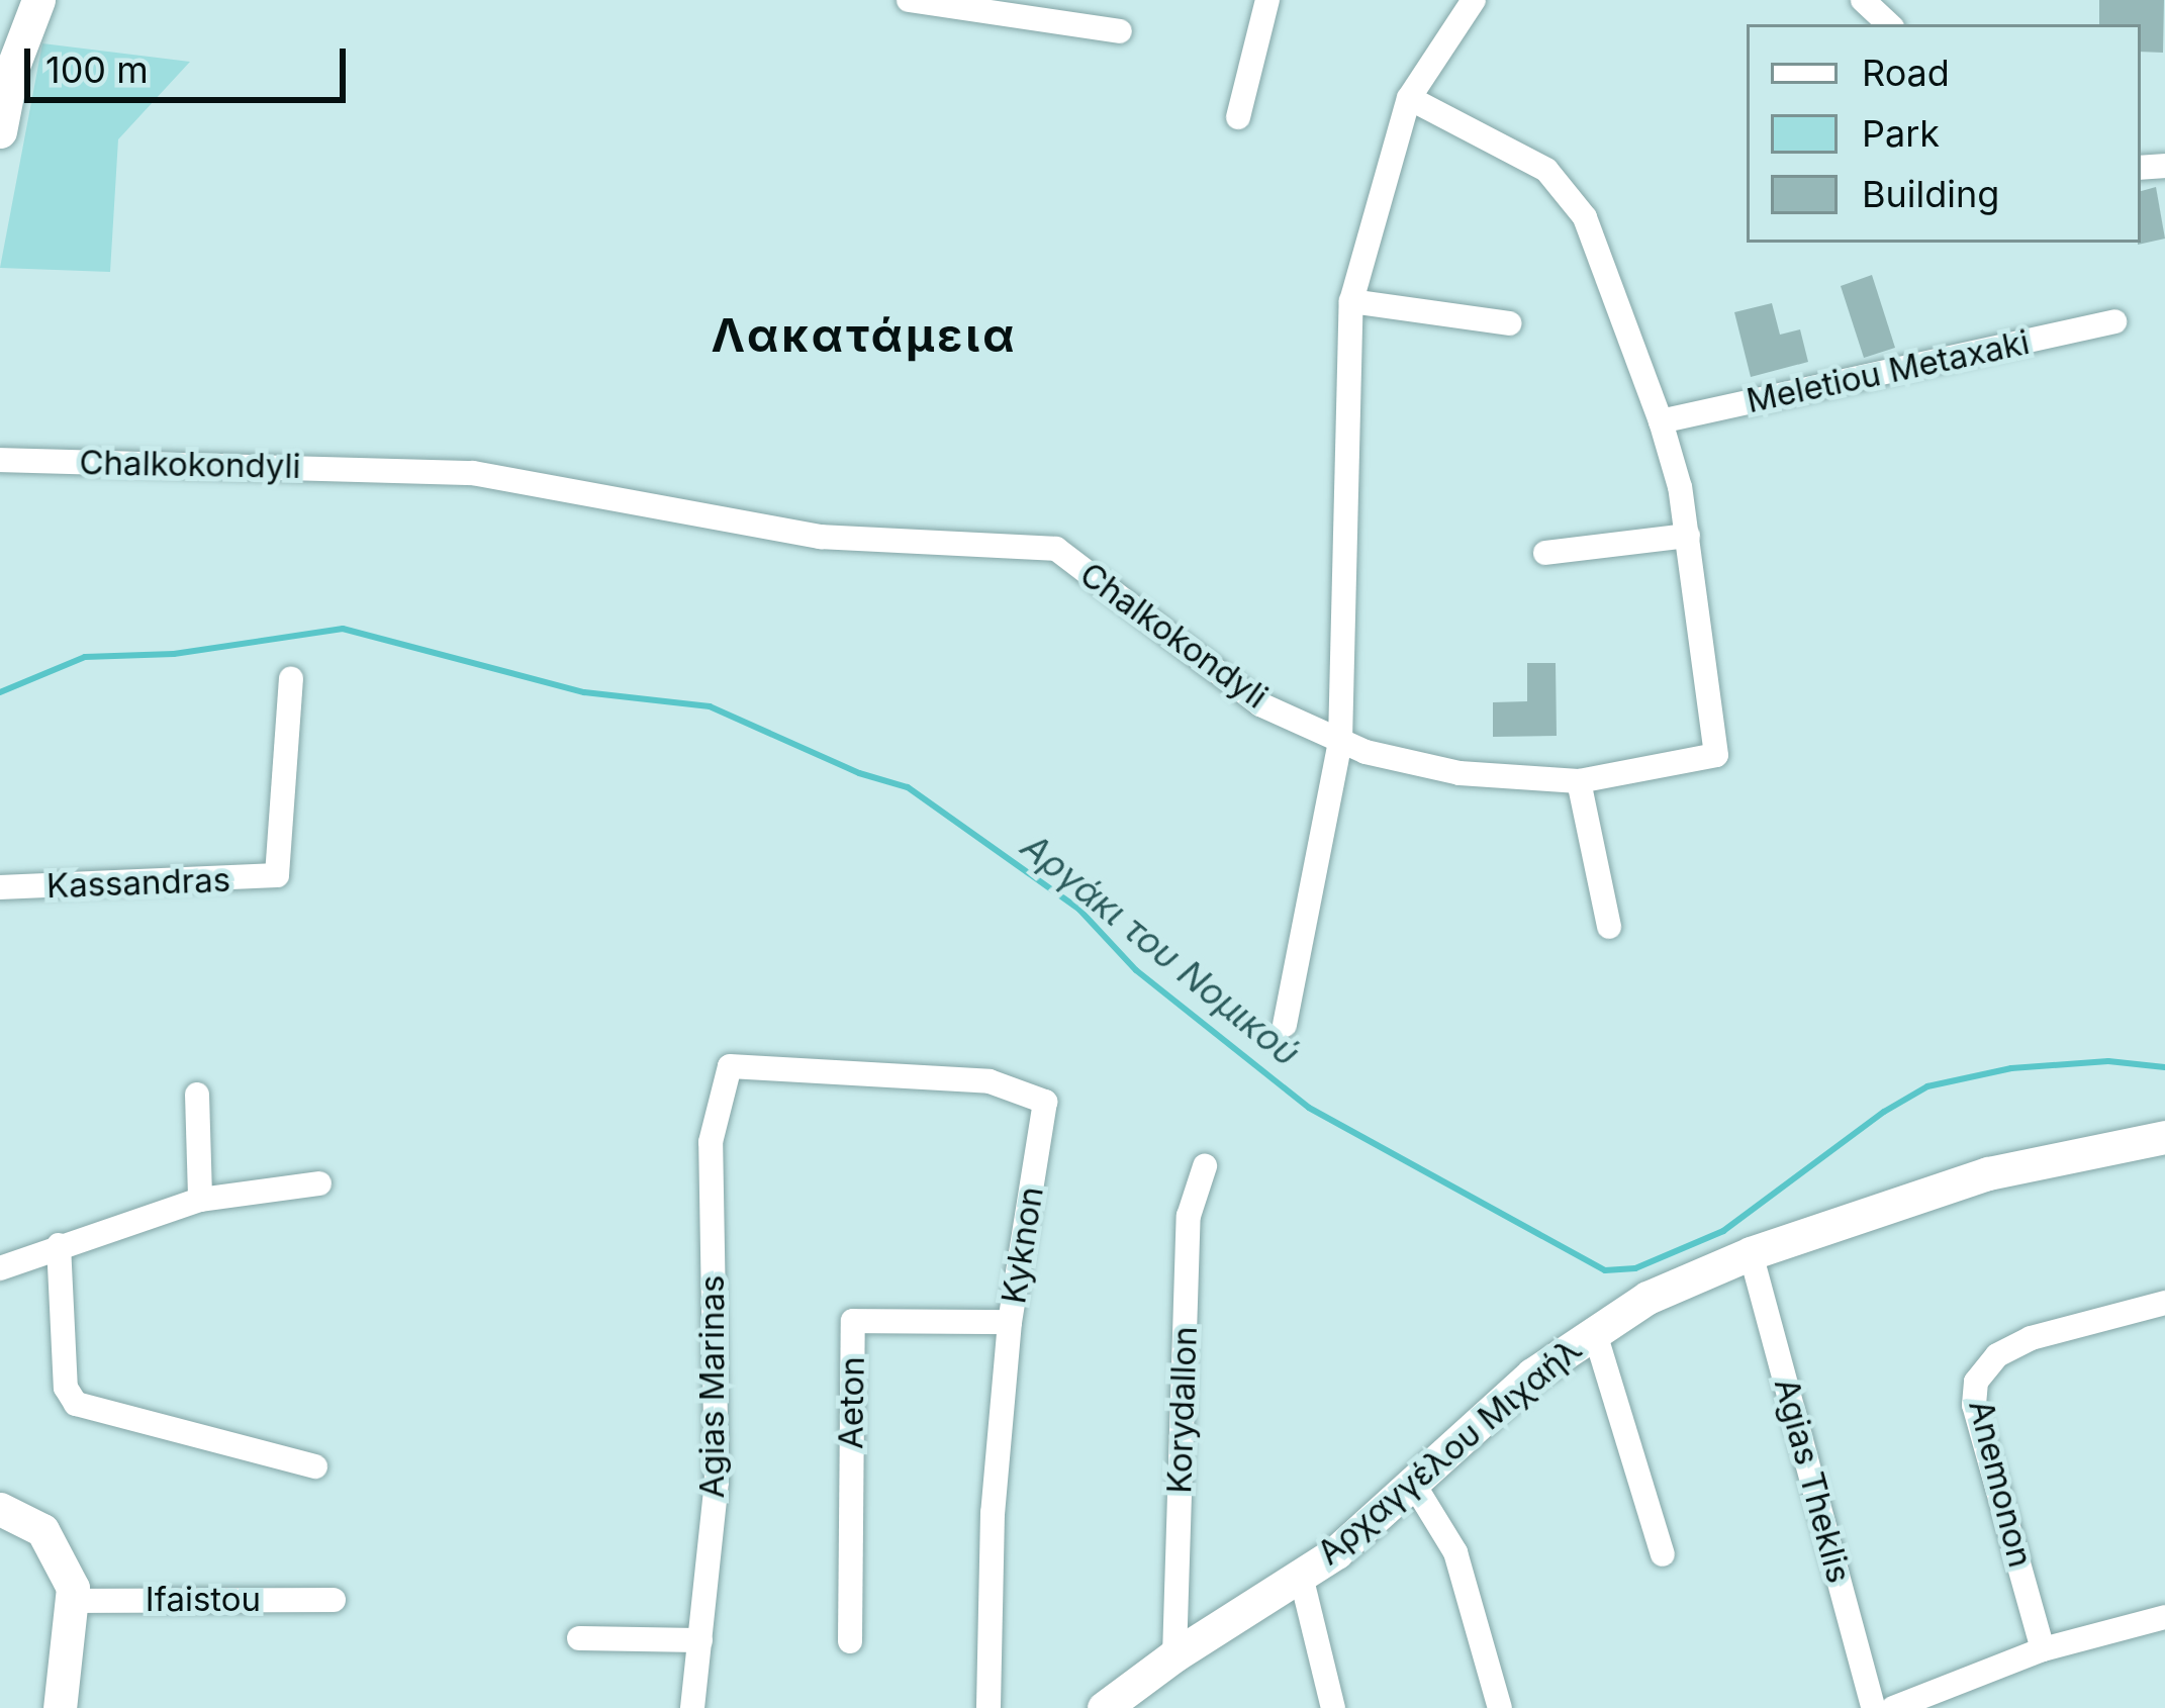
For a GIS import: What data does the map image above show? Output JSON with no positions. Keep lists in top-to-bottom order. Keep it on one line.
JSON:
{"streets":{"street":["Meletiou Metaxaki","Chalkokondyli","Kassandras","Kyknon","Agias Marinas","Aeton","Korydallon","Αρχαγγέλου Μιχαήλ","Agias Theklis","Anemonon","Ifaistou"]},"crossings":[["Meletiou Metaxaki","Chalkokondyli"],["Kyknon","Agias Marinas"],["Kyknon","Aeton"],["Korydallon","Αρχαγγέλου Μιχαήλ"],["Αρχαγγέλου Μιχαήλ","Agias Theklis"]],"districts":["Λακατάμεια"],"water":["Αργάκι του Νομικού"],"legend":["Road","Park","Building"],"scale_bar":"100 m"}
